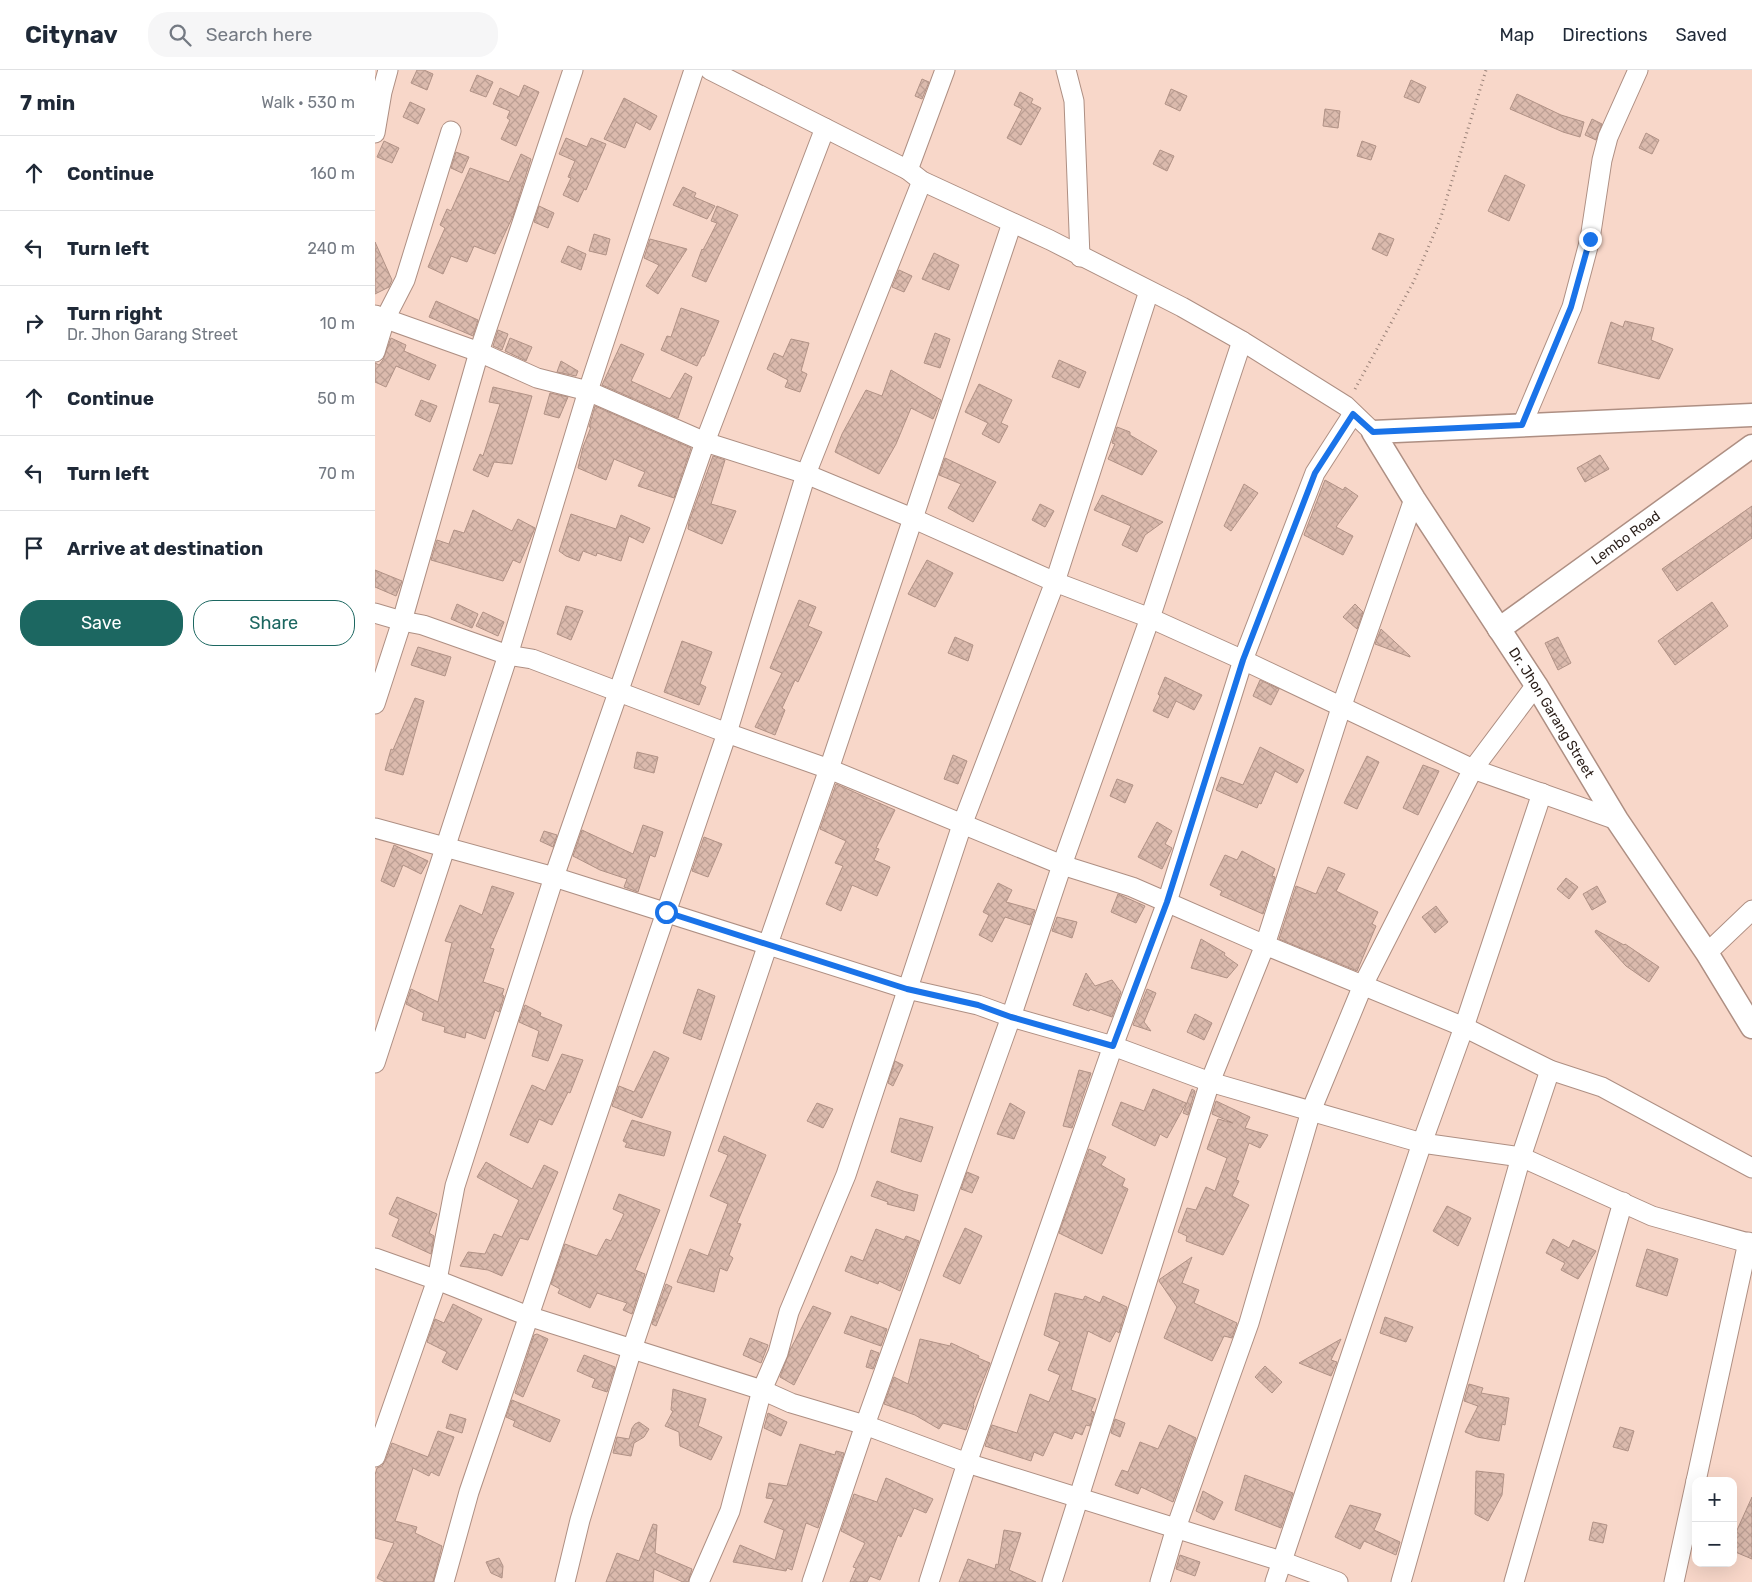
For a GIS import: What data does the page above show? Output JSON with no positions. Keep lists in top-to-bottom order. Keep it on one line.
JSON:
{"streets":{"street":["Lembo Road","Dr. Jhon Garang Street"]},"crossings":[["Lembo Road","Dr. Jhon Garang Street"]],"page":{"header":"Citynav","search":"Search here","nav":["Map","Directions","Saved"],"heading":["7 min","Walk · 530 m"],"list":[["Continue","160 m"],["Turn left","240 m"],["Turn right","Dr. Jhon Garang Street","10 m"],["Continue","50 m"],["Turn left","70 m"],"Arrive at destination"],"buttons":["Save","Share"],"map_buttons":["+","−"]}}
